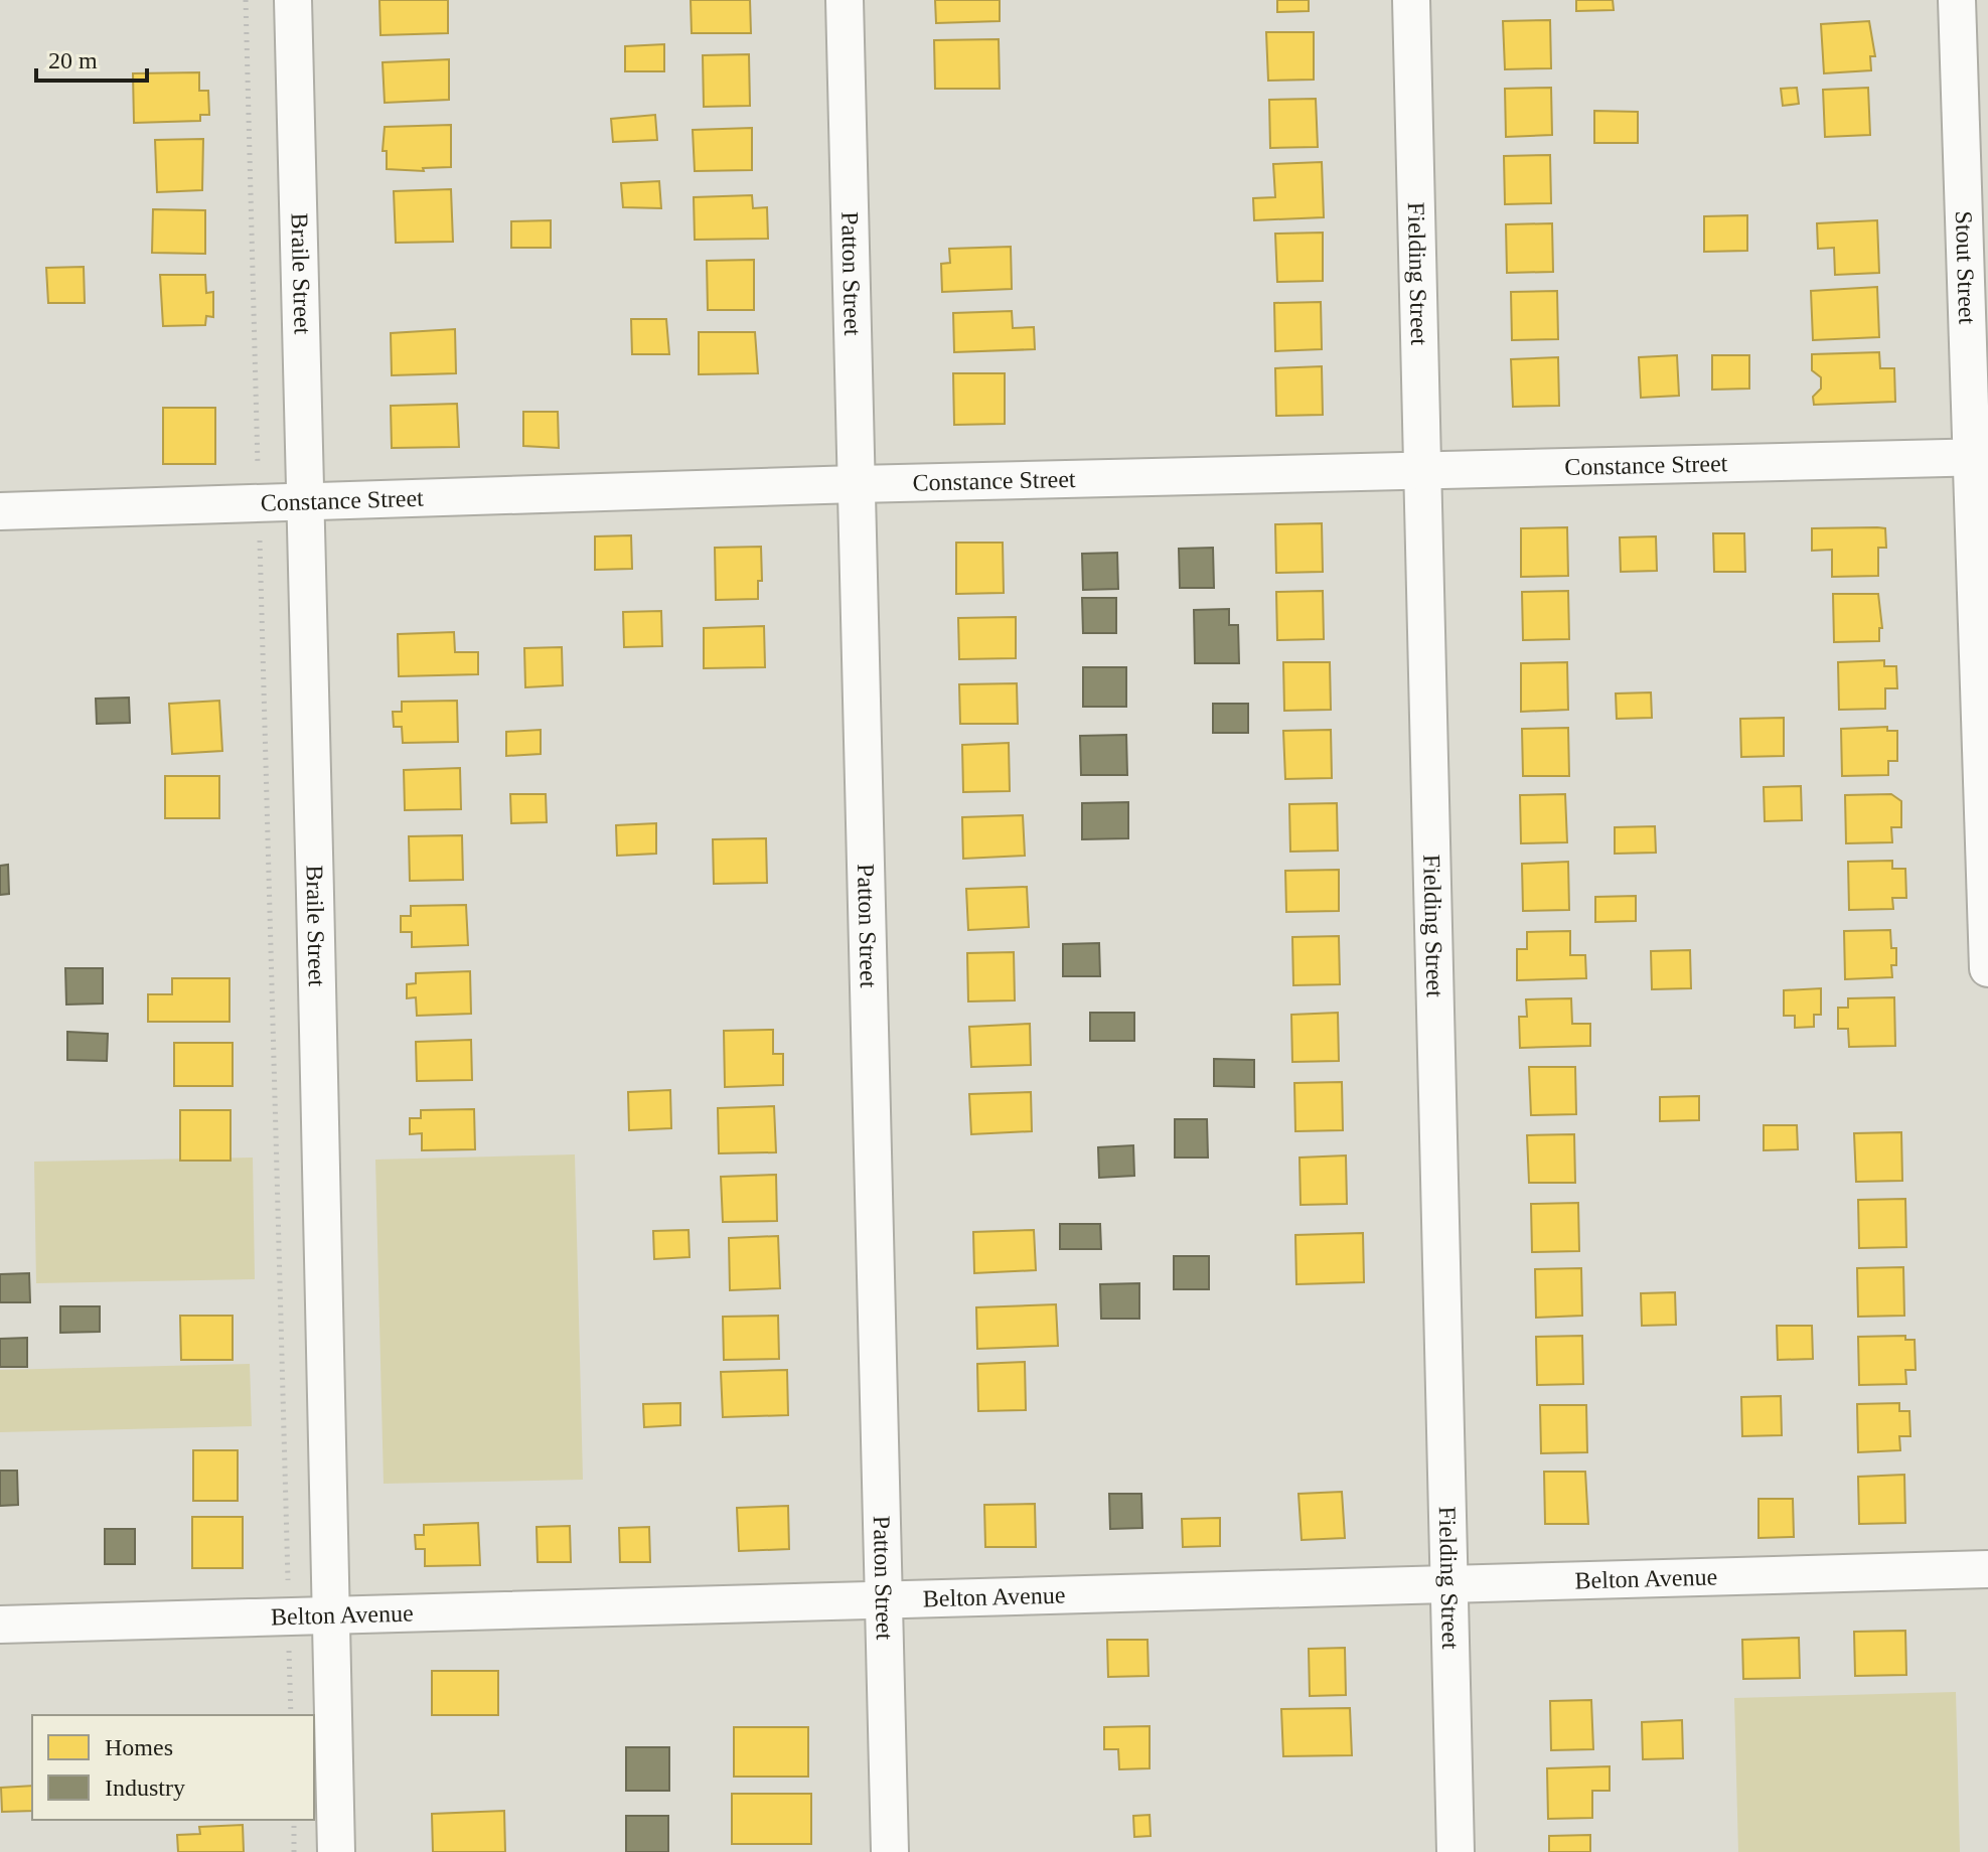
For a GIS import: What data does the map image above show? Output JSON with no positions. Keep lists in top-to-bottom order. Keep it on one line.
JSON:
{"streets":{"street":["Stout Street","Braile Street","Patton Street","Fielding Street","Constance Street","Belton Avenue"]},"crossings":[["Stout Street","Constance Street"],["Braile Street","Constance Street"],["Braile Street","Belton Avenue"],["Patton Street","Constance Street"],["Patton Street","Belton Avenue"],["Fielding Street","Constance Street"],["Fielding Street","Belton Avenue"]],"legend":["Homes","Industry"],"scale_bar":"20 m"}
